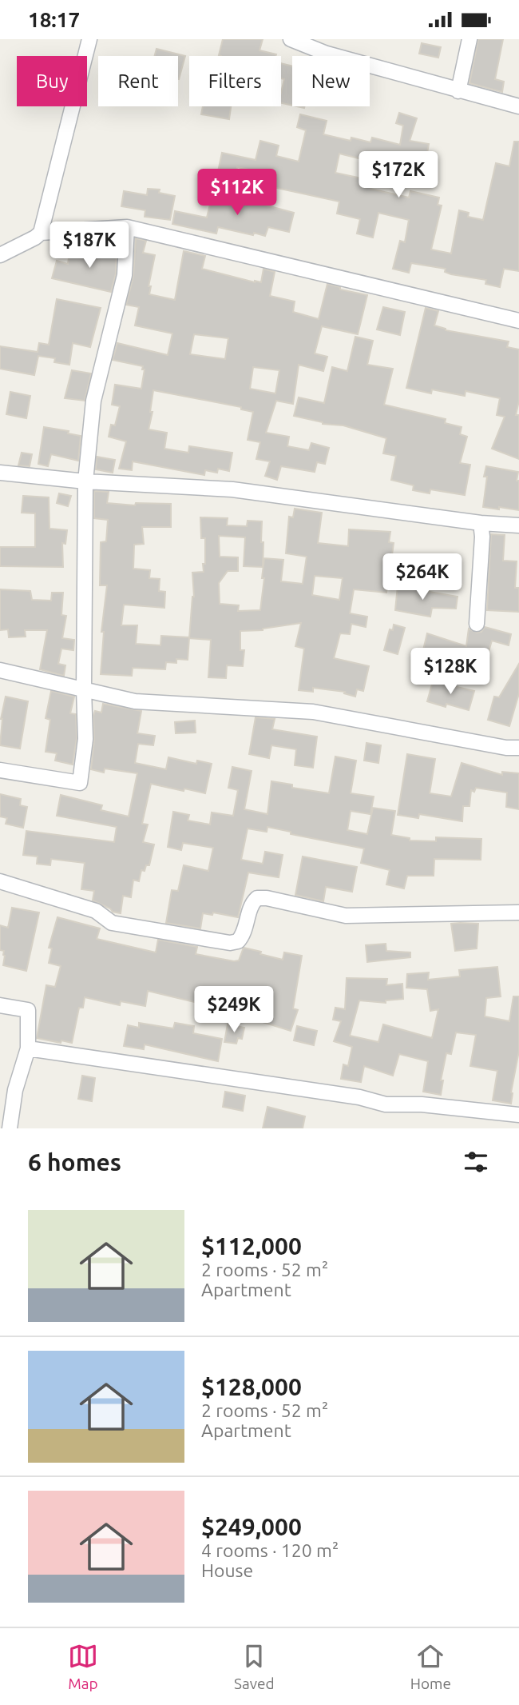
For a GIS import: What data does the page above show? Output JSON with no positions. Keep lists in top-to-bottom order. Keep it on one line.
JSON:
{"page":{"status":"18:17","chip":["Buy","Rent","Filters","New"],"price":["$172K","$112K","$187K","$264K","$128K","$249K"],"heading":"6 homes","list":[{"name":"$112,000","note":"2 rooms · 52 m² · Apartment"},{"name":"$128,000","note":"2 rooms · 52 m² · Apartment"},{"name":"$249,000","note":"4 rooms · 120 m² · House"}],"tabs":["Map","Saved","Home"]}}
